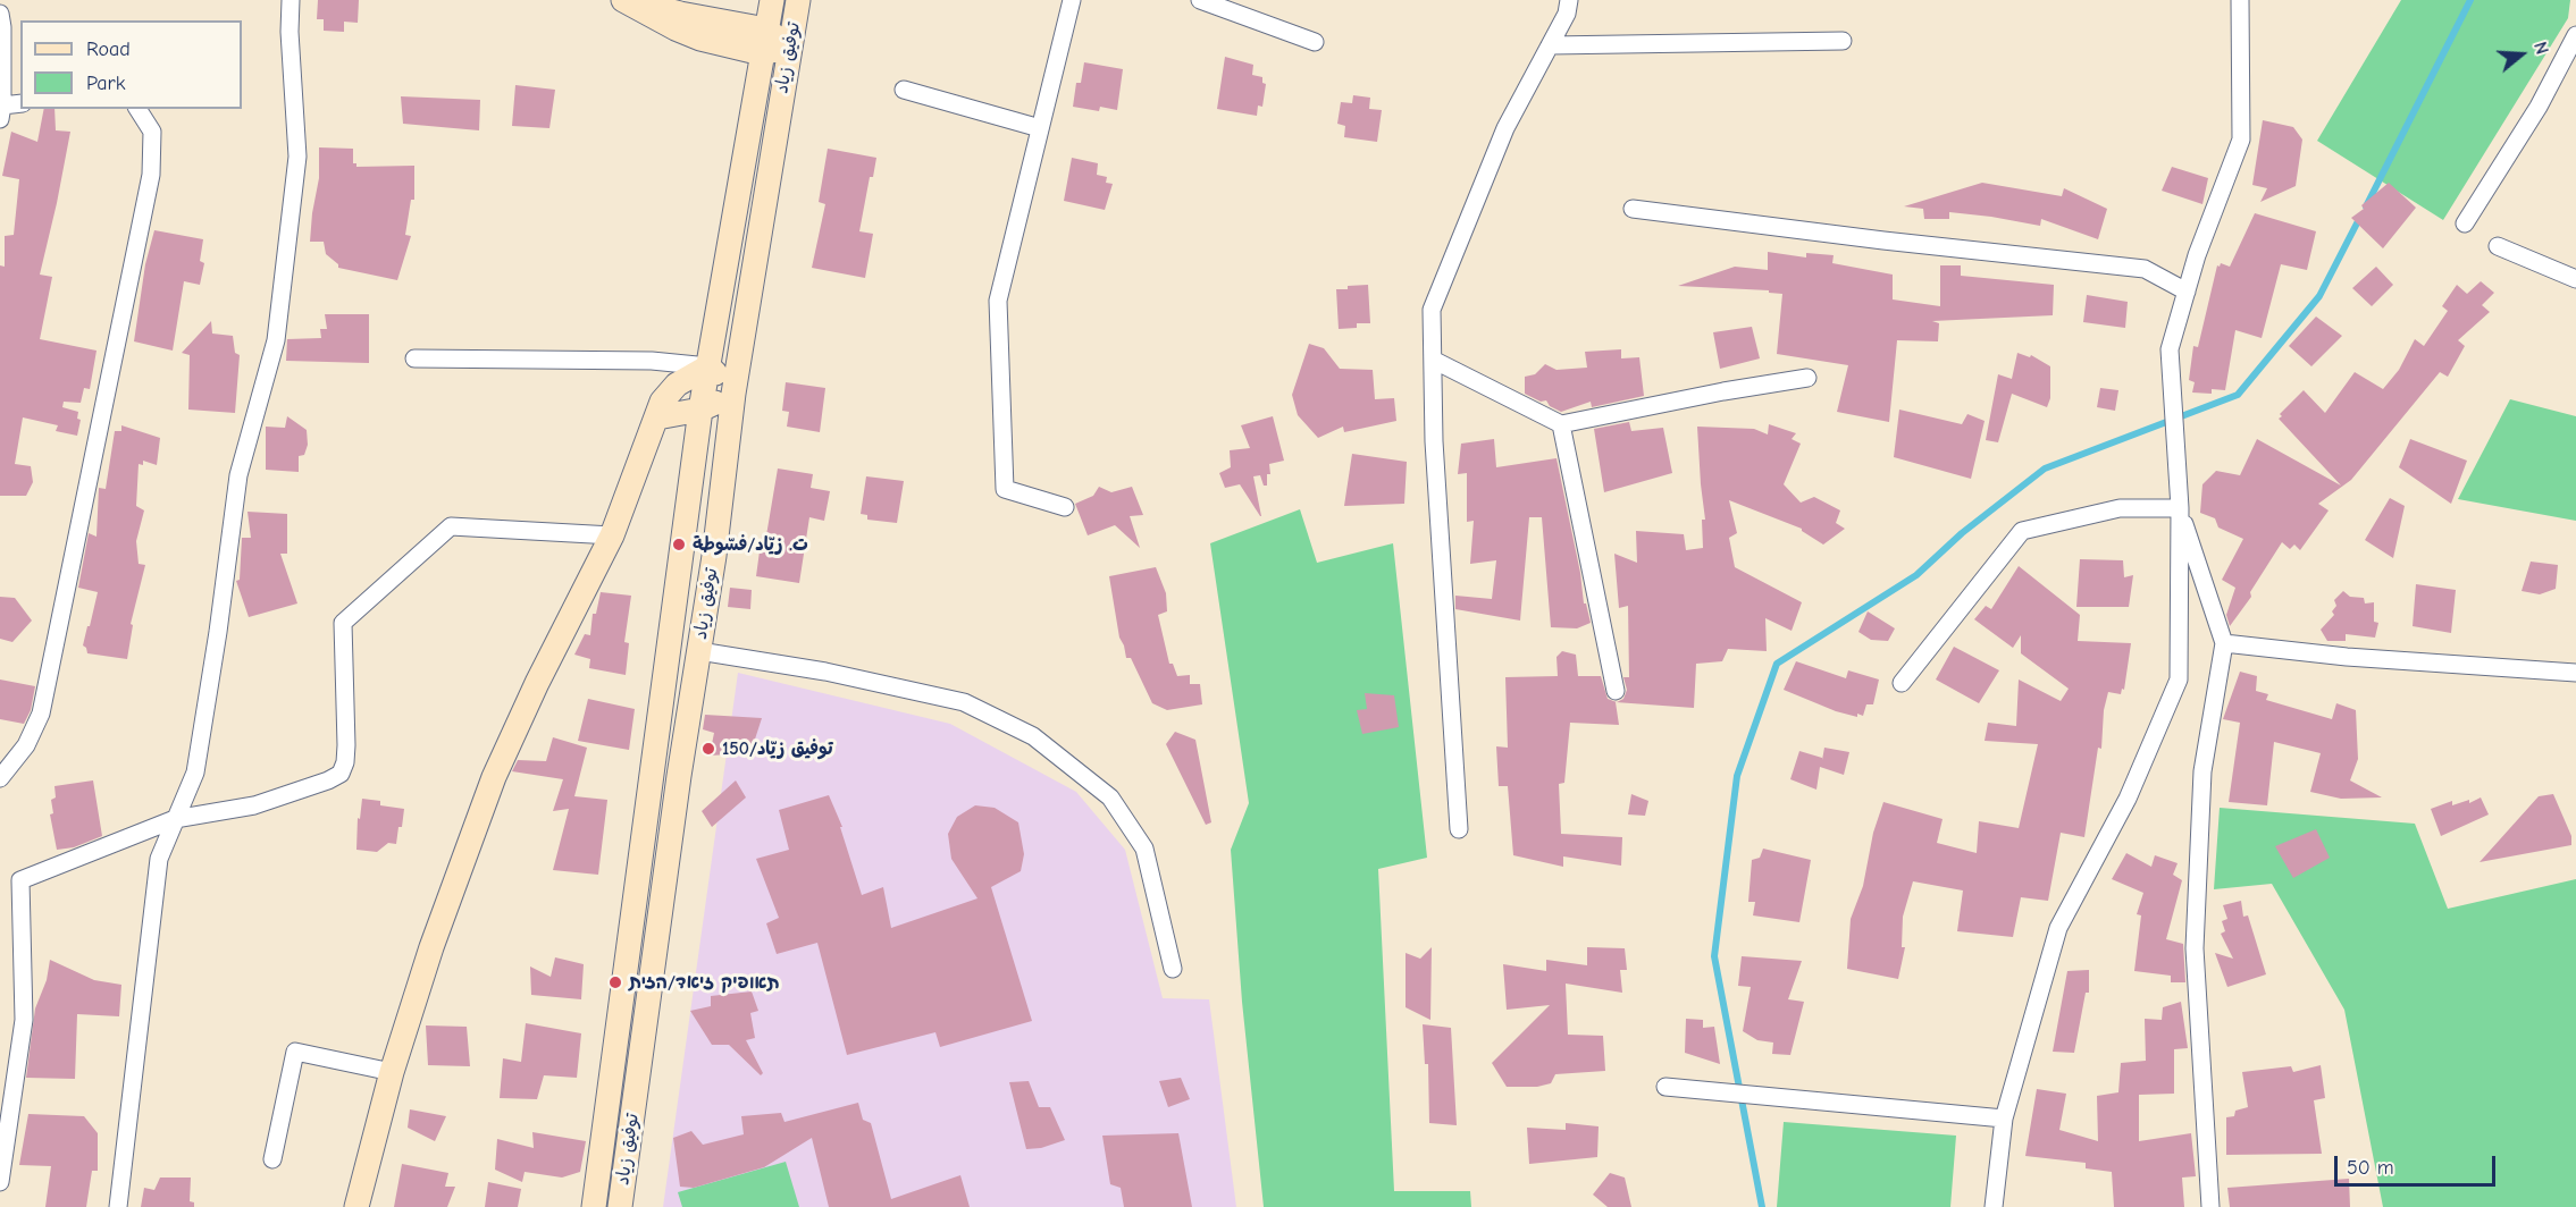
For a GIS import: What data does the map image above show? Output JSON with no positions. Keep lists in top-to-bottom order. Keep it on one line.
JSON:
{"streets":{"main road":["توفيق زياد"]},"places":["ت. زيّاد/فسّوطة","توفيق زيّاد/150","תאופיק זיאד/הזית"],"legend":["Road","Park"],"scale_bar":"50 m","north":"right"}
